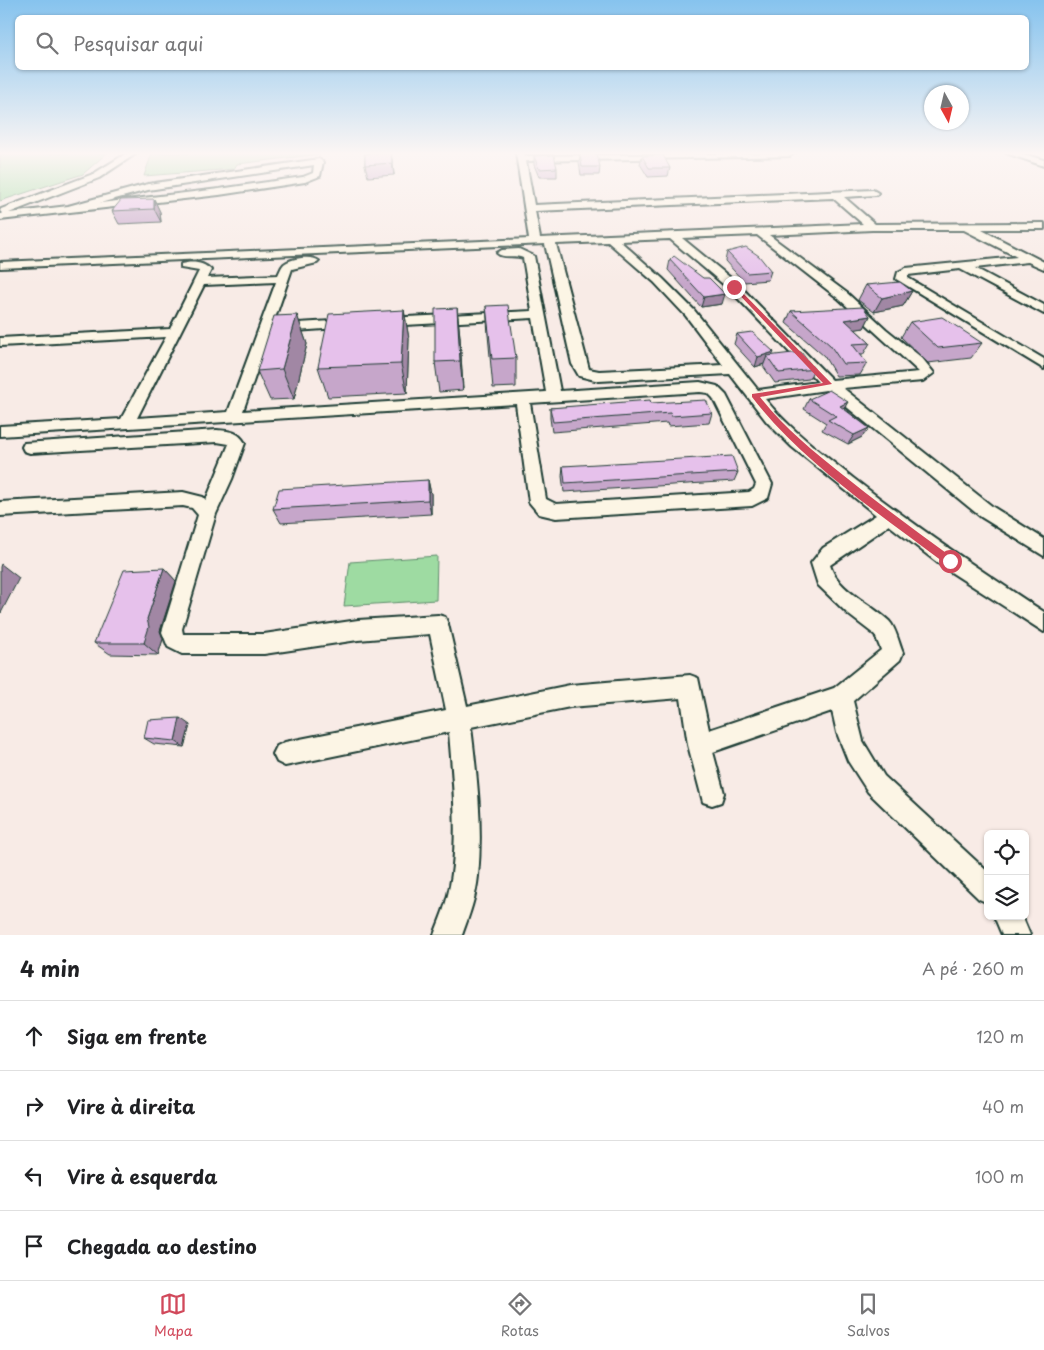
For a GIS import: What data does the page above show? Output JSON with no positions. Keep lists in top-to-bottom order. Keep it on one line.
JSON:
{"north":"bottom","page":{"search":"Pesquisar aqui","heading":["4 min","A pé · 260 m"],"list":[["Siga em frente","120 m"],["Vire à direita","40 m"],["Vire à esquerda","100 m"],"Chegada ao destino"],"nav":["Mapa","Rotas","Salvos"]}}
